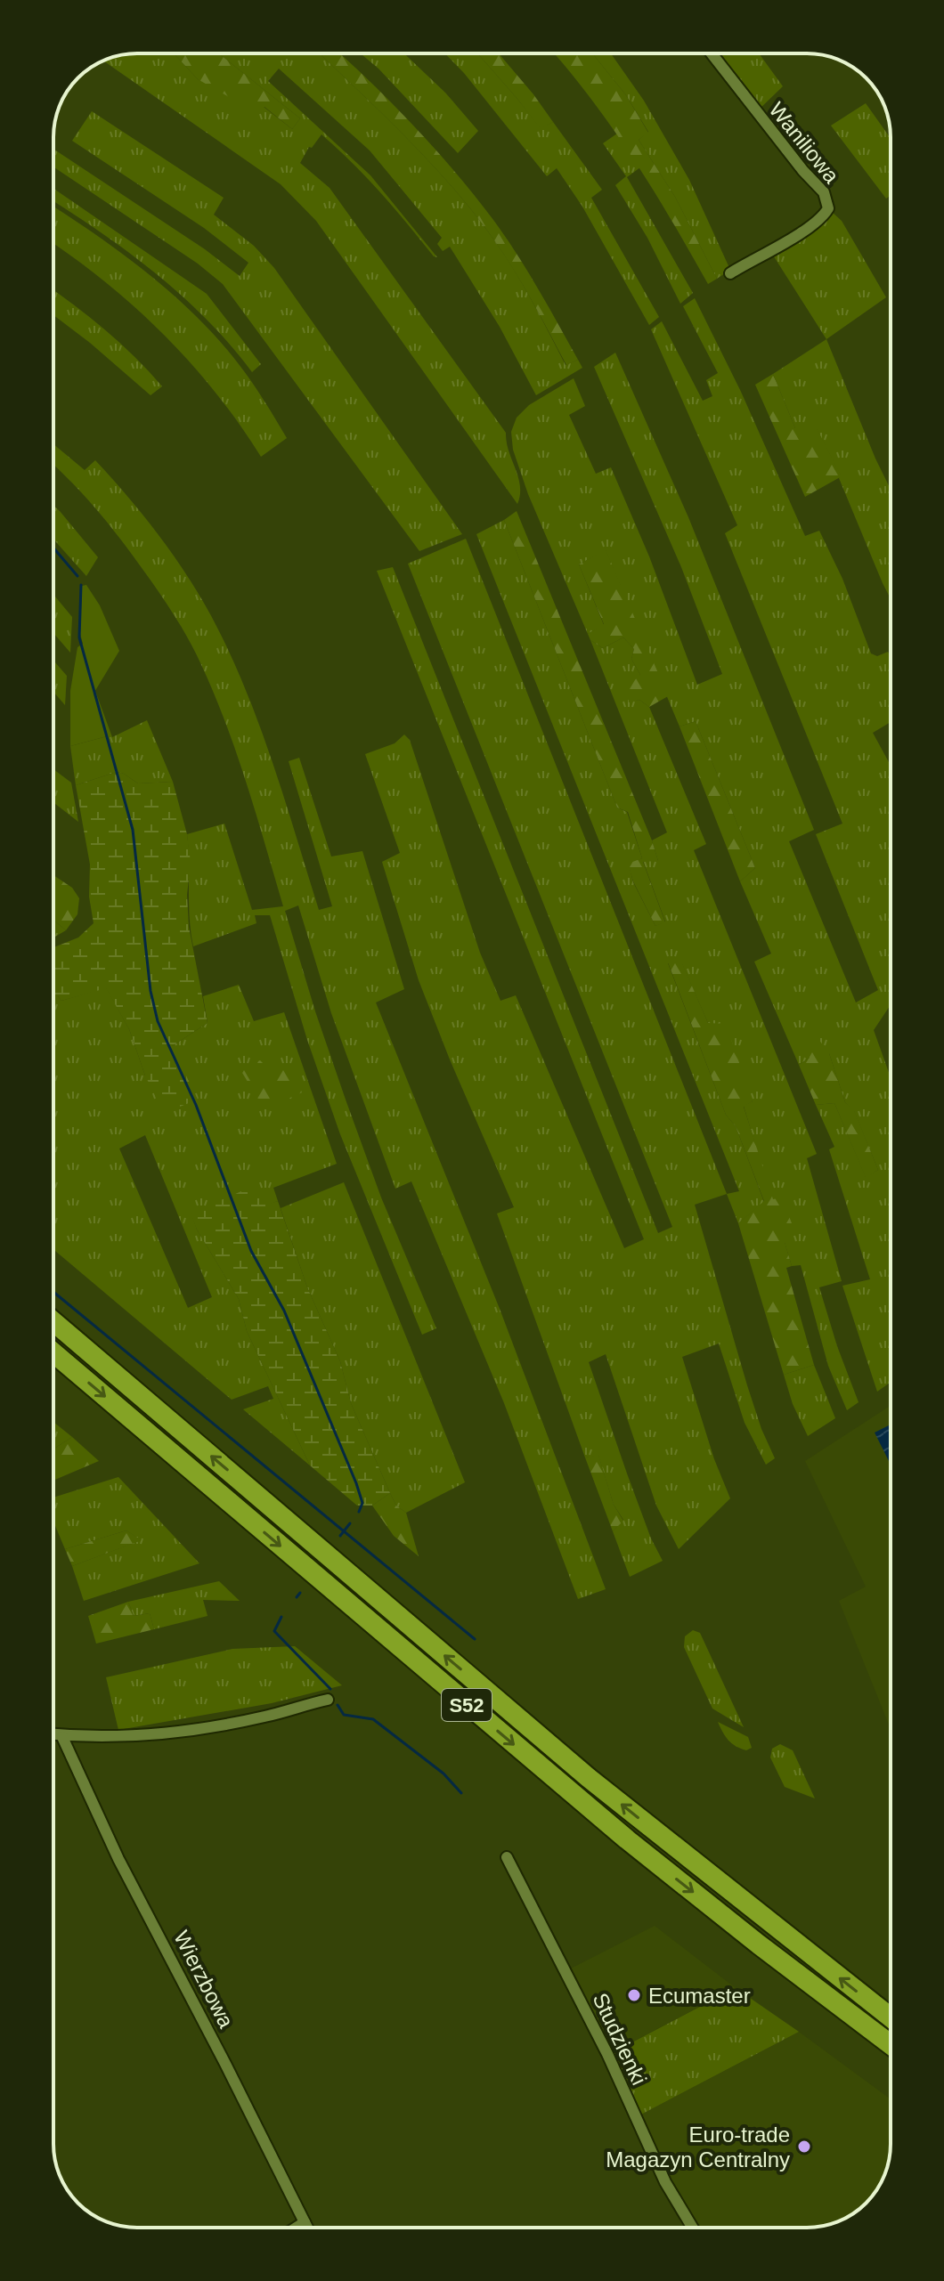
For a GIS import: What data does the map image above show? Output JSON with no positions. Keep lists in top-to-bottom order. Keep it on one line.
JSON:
{"streets":{"highway":["S52"],"street":["Waniliowa","Wierzbowa","Studzienki"]},"places":["Ecumaster","Euro-trade Magazyn Centralny"]}
